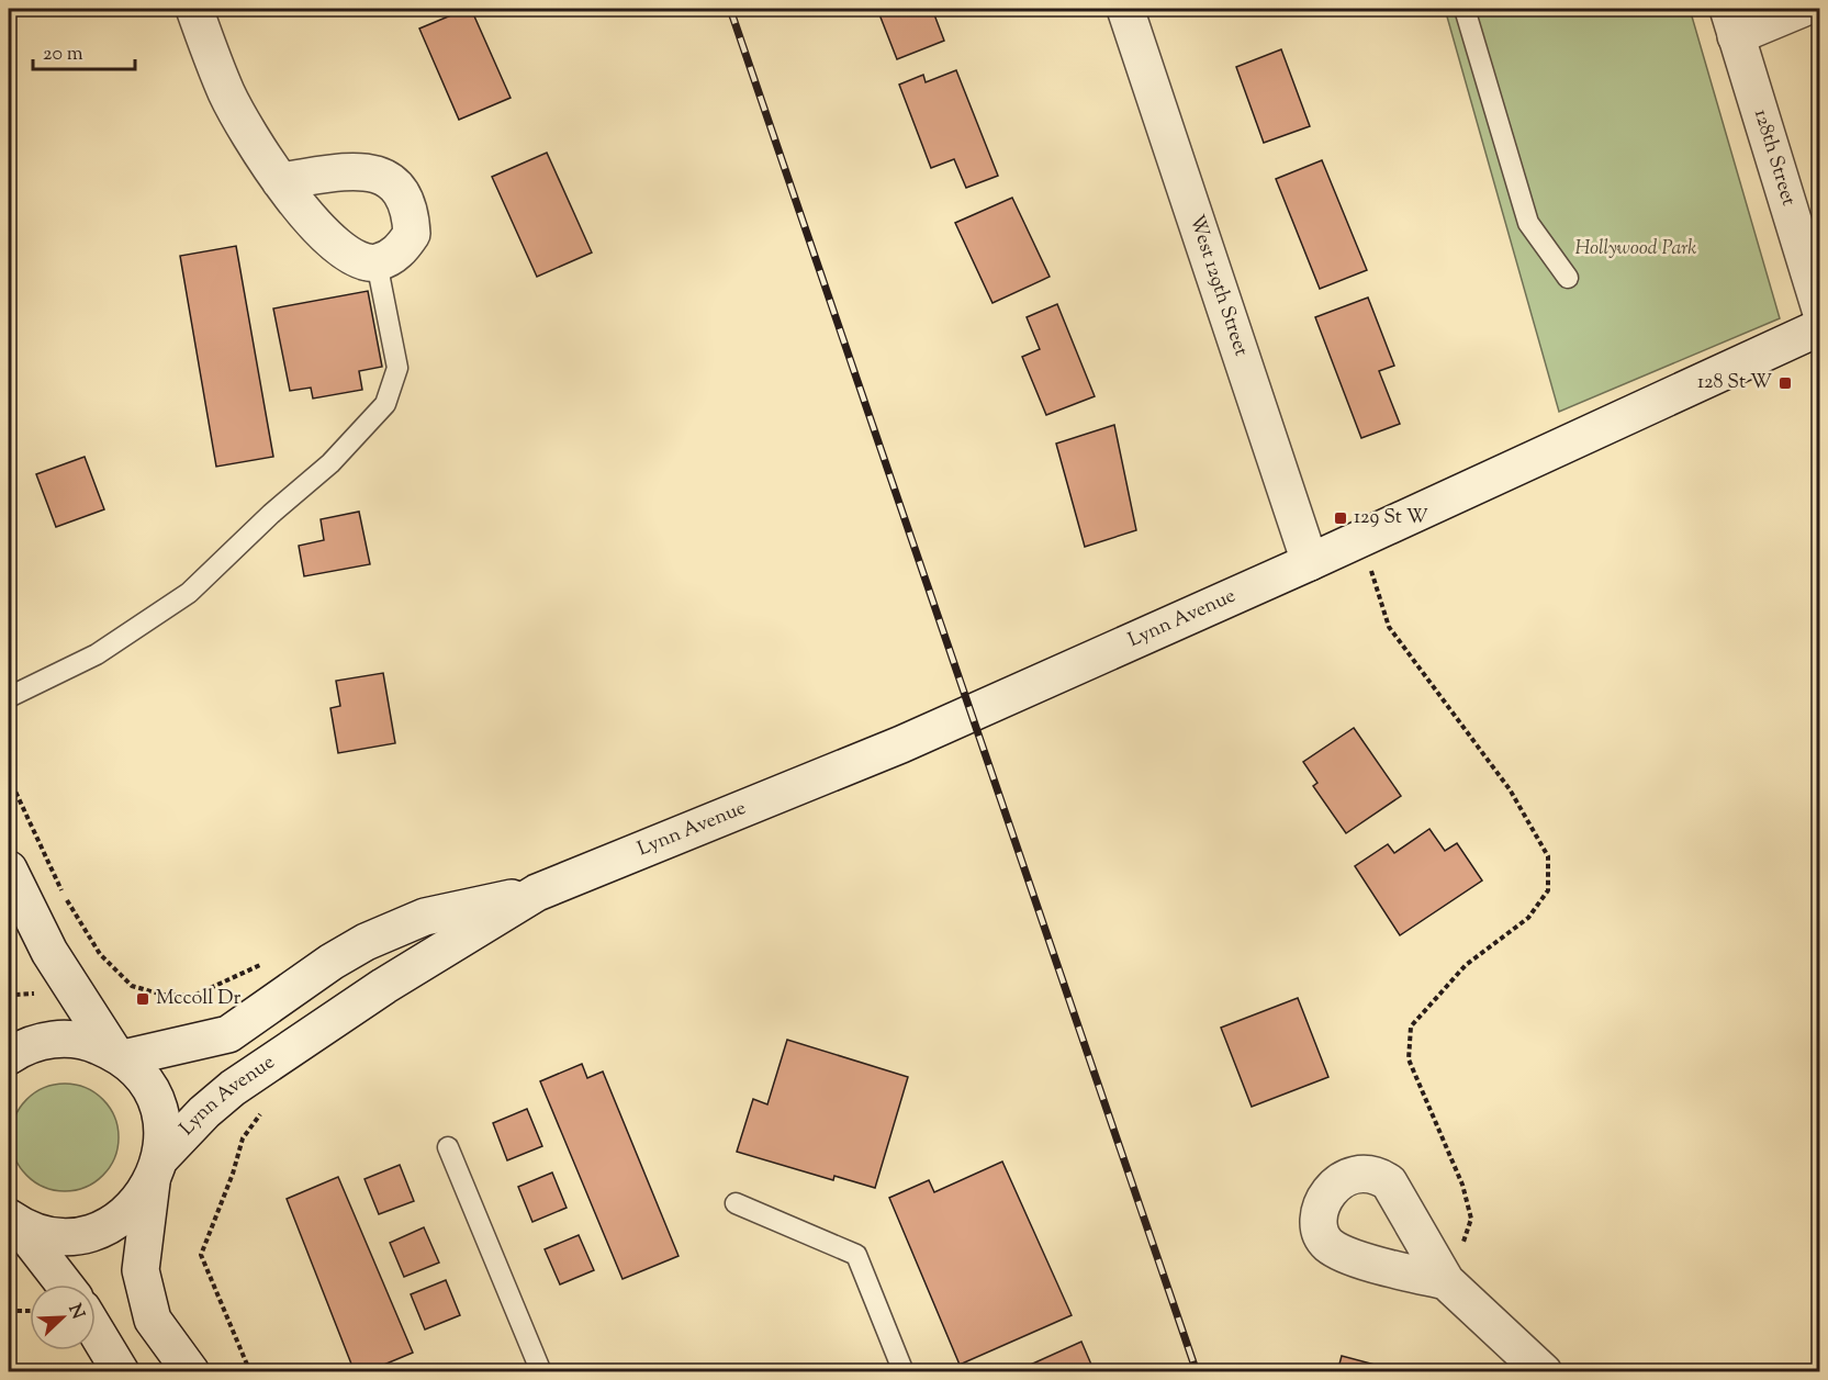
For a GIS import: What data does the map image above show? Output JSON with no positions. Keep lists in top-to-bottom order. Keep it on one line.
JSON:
{"streets":{"main road":["128th Street","West 129th Street","Lynn Avenue"]},"crossings":[["West 129th Street","Lynn Avenue"]],"parks":["Hollywood Park"],"places":{"transit":["128 St W","129 St W","Mccoll Dr"]},"scale_bar":"20 m","north":"top right"}
